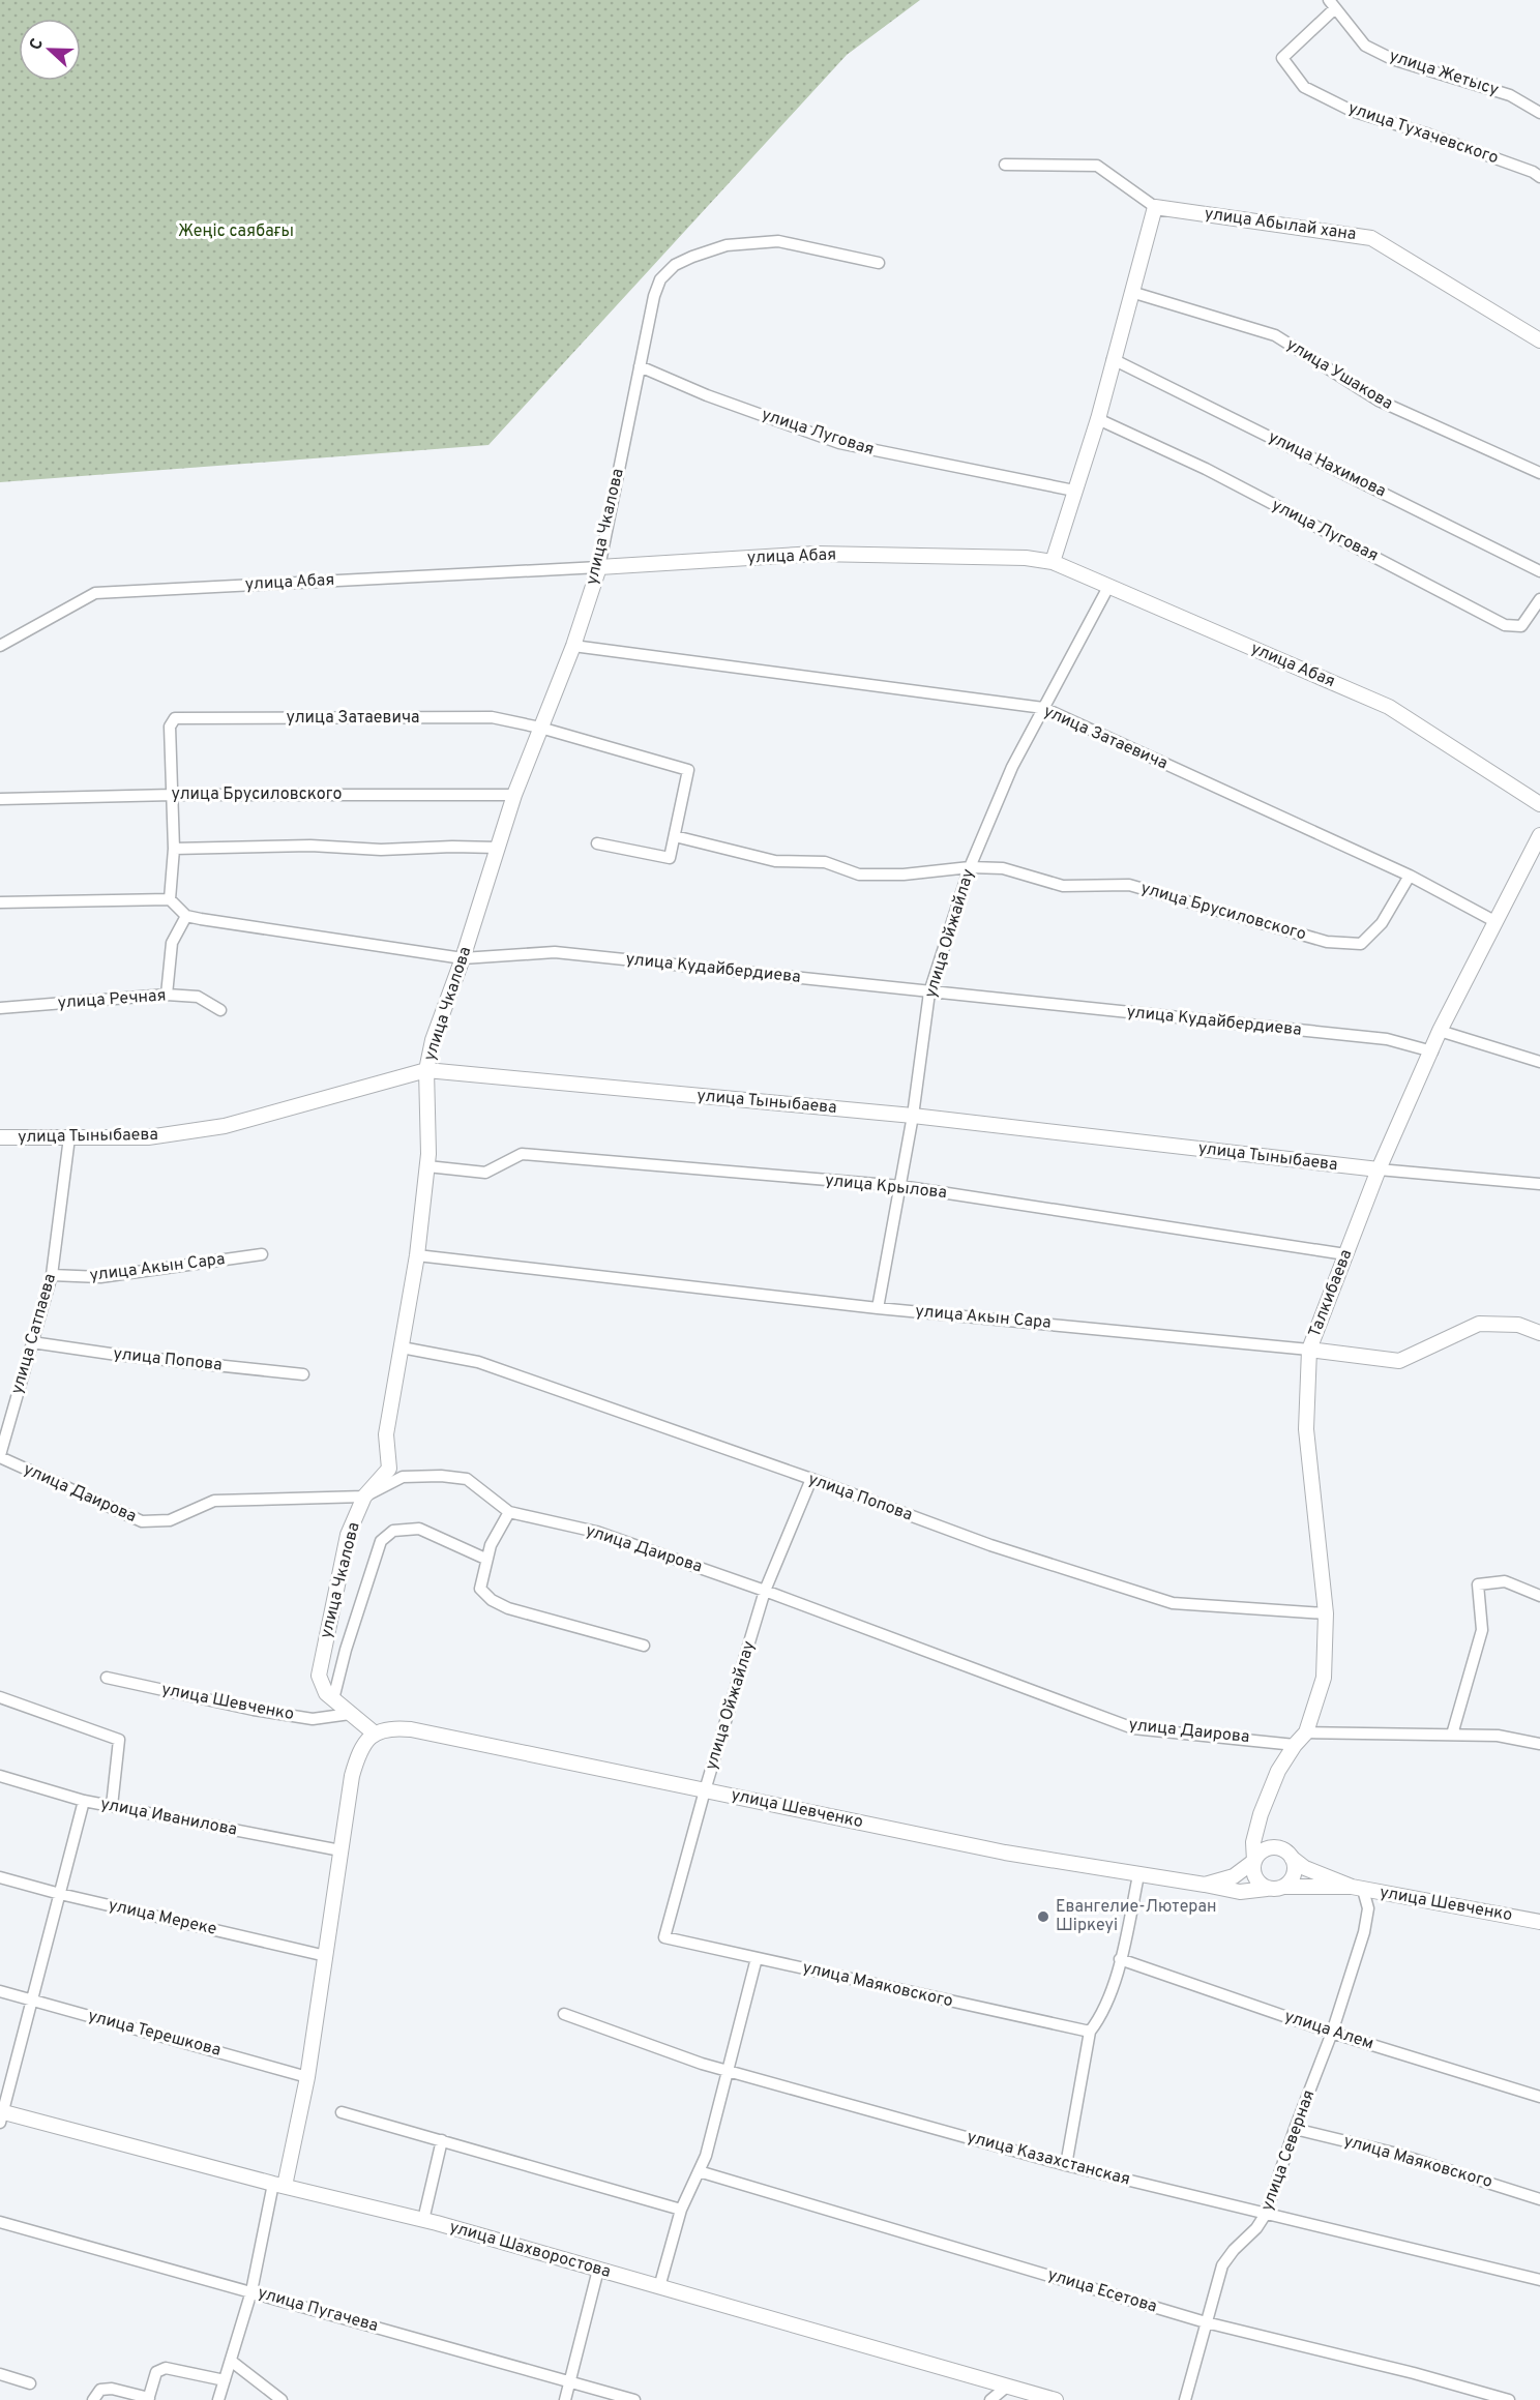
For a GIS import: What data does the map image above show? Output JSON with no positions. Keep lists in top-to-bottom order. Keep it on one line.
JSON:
{"streets":{"street":["улица Жетысу","улица Тухачевского","улица Абылай хана","улица Ушакова","улица Луговая","улица Нахимова","улица Чкалова","улица Абая","улица Затаевича","улица Брусиловского","улица Ойжайлау","улица Кудайбердиева","улица Речная","улица Тыныбаева","улица Крылова","улица Акын Сара","Талкибаева","улица Сатпаева","улица Попова","улица Даирова","улица Шевченко","улица Иванилова","улица Мереке","улица Маяковского","улица Алем","улица Терешкова","улица Северная","улица Казахстанская","улица Шахворостова","улица Есетова","улица Пугачева"]},"crossings":[["улица Жетысу","улица Тухачевского"],["улица Луговая","улица Чкалова"],["улица Чкалова","улица Абая"],["улица Чкалова","улица Затаевича"],["улица Чкалова","улица Брусиловского"],["улица Чкалова","улица Кудайбердиева"],["улица Чкалова","улица Тыныбаева"],["улица Чкалова","улица Крылова"],["улица Чкалова","улица Акын Сара"],["улица Чкалова","улица Попова"],["улица Чкалова","улица Даирова"],["улица Чкалова","улица Шевченко"],["улица Абая","улица Ойжайлау"],["улица Затаевича","улица Брусиловского"],["улица Затаевича","улица Ойжайлау"],["улица Затаевича","Талкибаева"],["улица Брусиловского","улица Ойжайлау"],["улица Ойжайлау","улица Кудайбердиева"],["улица Ойжайлау","улица Тыныбаева"],["улица Ойжайлау","улица Крылова"],["улица Ойжайлау","улица Акын Сара"],["улица Ойжайлау","улица Попова"],["улица Ойжайлау","улица Даирова"],["улица Ойжайлау","улица Шевченко"],["улица Ойжайлау","улица Маяковского"],["улица Кудайбердиева","Талкибаева"],["улица Тыныбаева","Талкибаева"],["улица Тыныбаева","улица Сатпаева"],["улица Крылова","Талкибаева"],["улица Акын Сара","Талкибаева"],["улица Акын Сара","улица Сатпаева"],["Талкибаева","улица Попова"],["Талкибаева","улица Даирова"],["Талкибаева","улица Шевченко"],["улица Сатпаева","улица Попова"],["улица Сатпаева","улица Даирова"],["улица Шевченко","улица Северная"],["улица Маяковского","улица Северная"],["улица Алем","улица Северная"],["улица Северная","улица Казахстанская"],["улица Северная","улица Есетова"]],"parks":["Жеңіс саябағы"],"places":["Евангелие-Лютеран Шіркеуі"],"north":"left"}
